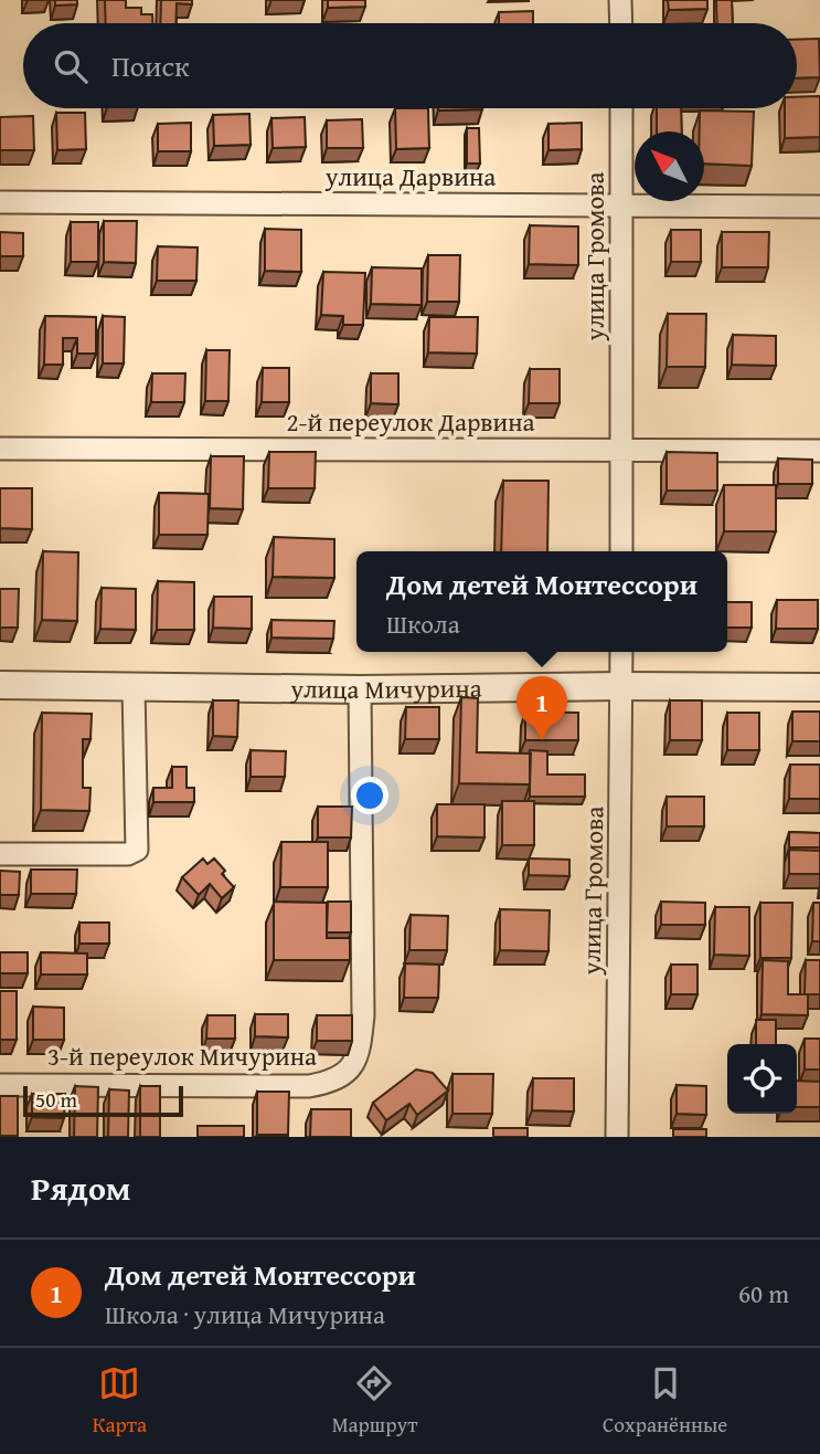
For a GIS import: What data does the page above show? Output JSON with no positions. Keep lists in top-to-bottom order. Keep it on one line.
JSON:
{"streets":{"street":["улица Дарвина","улица Громова","2-й переулок Дарвина","улица Мичурина","3-й переулок Мичурина"]},"crossings":[["улица Дарвина","улица Громова"],["улица Громова","2-й переулок Дарвина"],["улица Громова","улица Мичурина"],["улица Мичурина","3-й переулок Мичурина"]],"scale_bar":"50 m","north":"top left","page":{"search":"Поиск","popup":["Дом детей Монтессори","Школа"],"pins":"1","scale":"50 m","heading":"Рядом","list":[{"mark":"1","name":"Дом детей Монтессори","note":"Школа · улица Мичурина","value":"60 m"}],"nav":["Карта","Маршрут","Сохранённые"]}}
